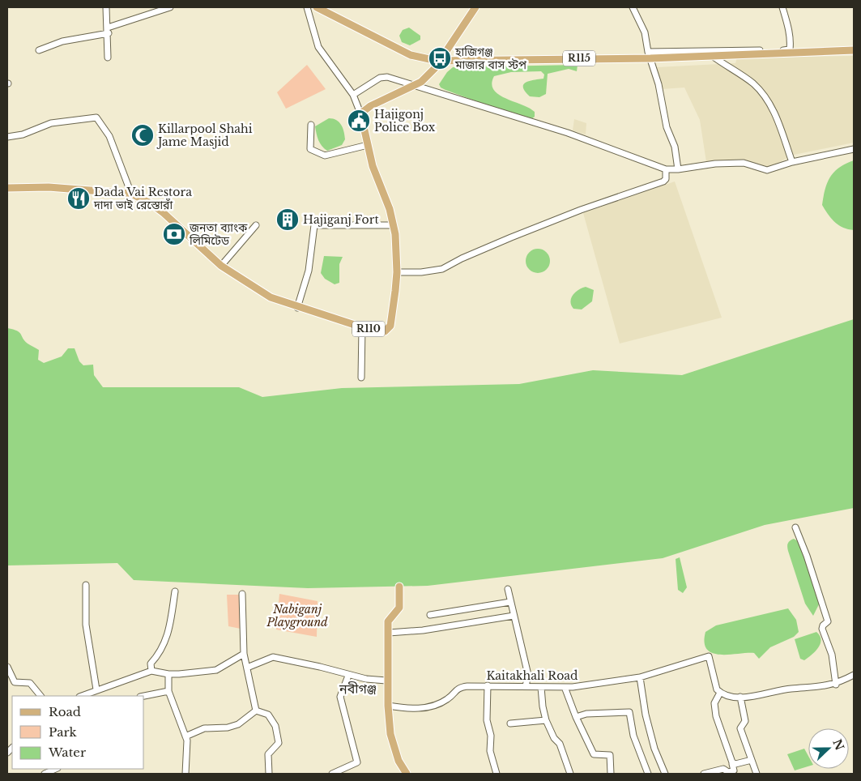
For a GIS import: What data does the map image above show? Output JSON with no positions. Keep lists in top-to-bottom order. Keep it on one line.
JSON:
{"streets":{"main road":["R115","R110"],"street":["Kaitakhali Road"]},"districts":["নবীগঞ্জ"],"parks":["Nabiganj Playground"],"places":{"bus stop":["হাজিগঞ্জ মাজার বাস স্টপ"],"public building":["Hajigonj Police Box"],"mosque":["Killarpool Shahi Jame Masjid"],"restaurant":["Dada Vai Restora দাদা ভাই রেস্তোরাঁ"],"building":["Hajiganj Fort"],"bank":["জনতা ব্যাংক লিমিটেড"]},"legend":["Road","Park","Water"],"north":"right"}
